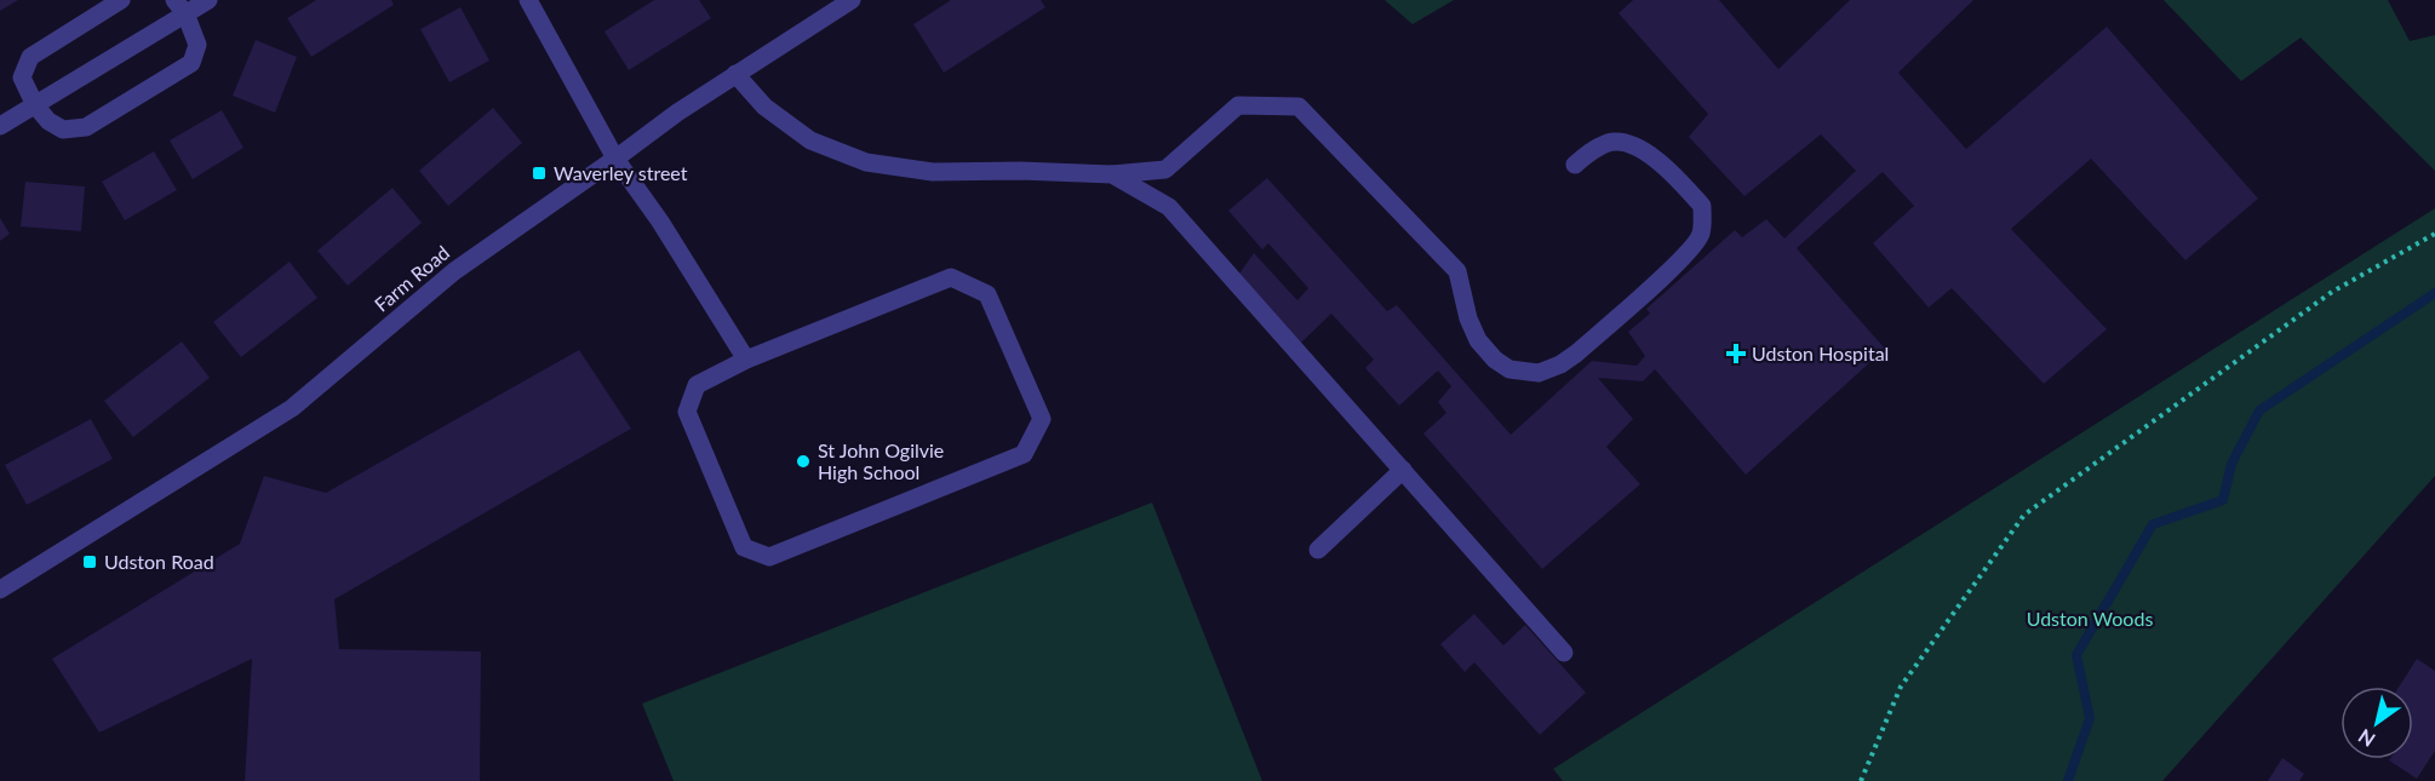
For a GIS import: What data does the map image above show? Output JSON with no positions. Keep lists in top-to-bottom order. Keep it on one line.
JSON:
{"streets":{"street":["Farm Road"]},"parks":["Udston Woods"],"places":{"transit":["Waverley street","Udston Road"],"health":["Udston Hospital"],"other":["St John Ogilvie High School"]},"north":"bottom left"}
